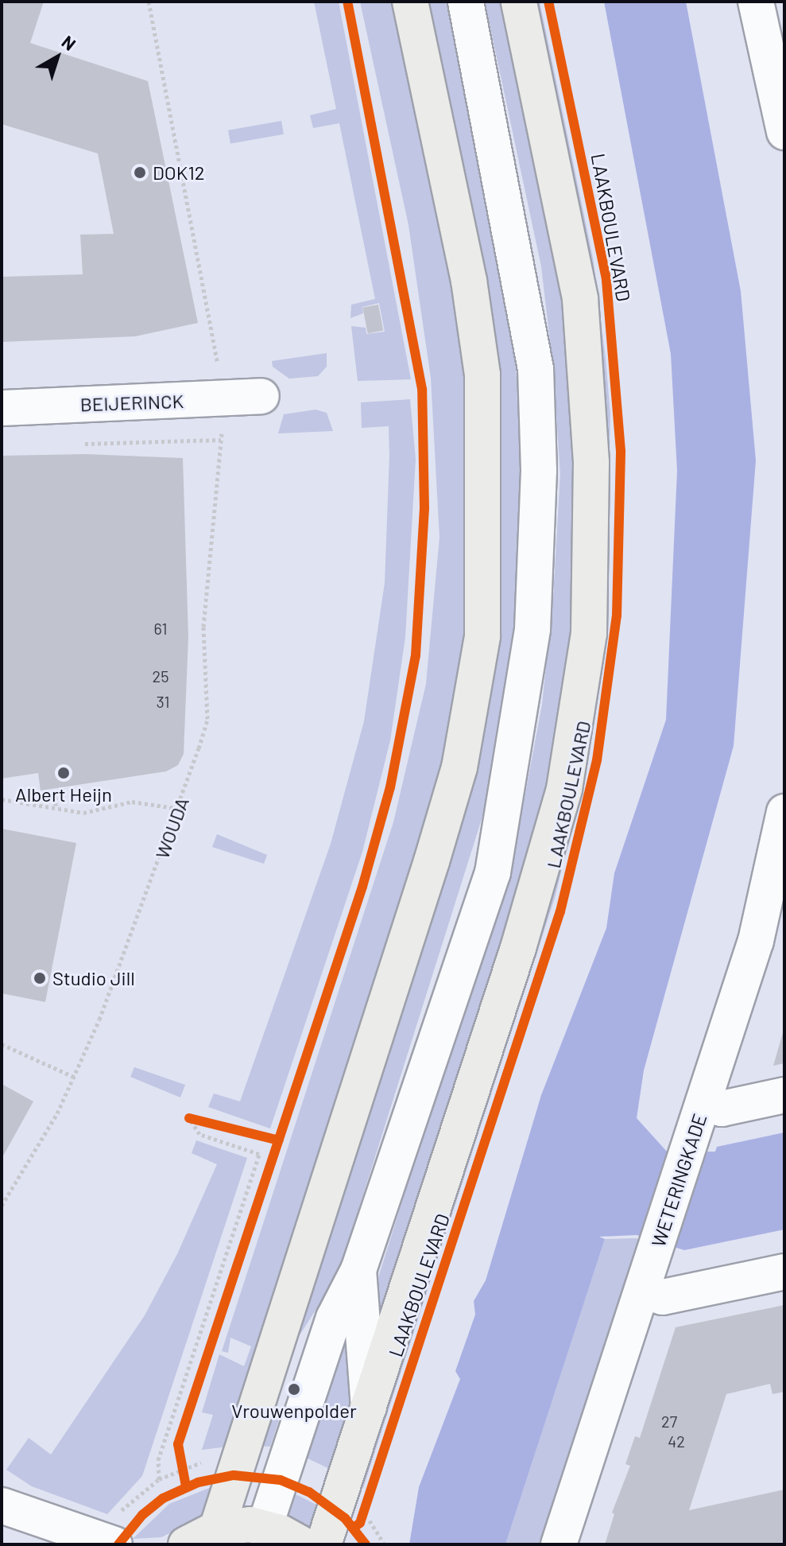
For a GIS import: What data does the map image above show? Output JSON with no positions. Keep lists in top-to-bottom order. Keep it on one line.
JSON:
{"streets":{"main road":["LAAKBOULEVARD"],"street":["BEIJERINCK","WETERINGKADE"],"path":["WOUDA"]},"crossings":[["BEIJERINCK","WOUDA"]],"places":["DOK12","Albert Heijn","Studio Jill","Vrouwenpolder"],"house_numbers":["61","25","31","27","42"],"north":"top right"}
